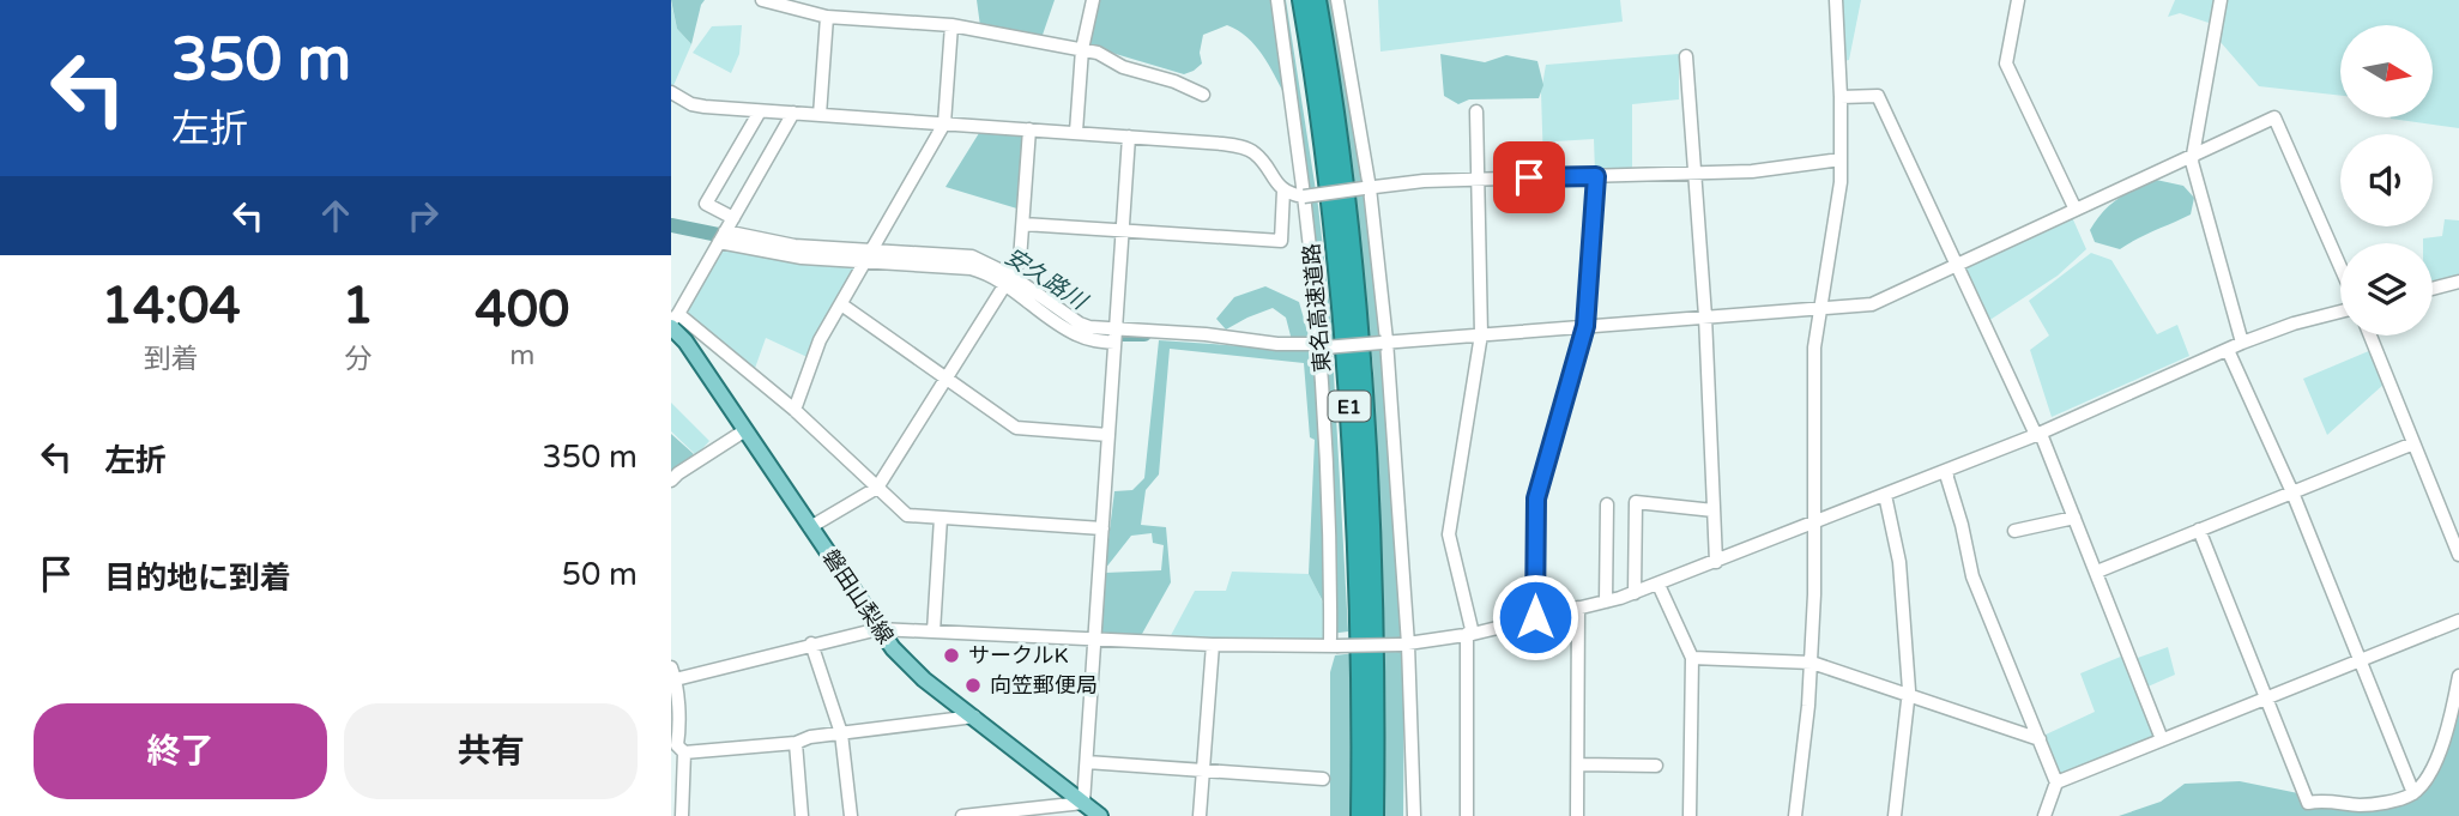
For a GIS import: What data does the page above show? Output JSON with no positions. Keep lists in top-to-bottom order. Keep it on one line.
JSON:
{"streets":{"highway":["東名高速道路","E1"],"main road":["磐田山梨線"]},"water":["安久路川"],"places":["サークルK","向笠郵便局"],"north":"right","page":{"turn":["350 m","左折"],"eta":["14:04","到着","1","分","400","m"],"list":[{"name":"左折","value":"350 m"},{"name":"目的地に到着","value":"50 m"}],"buttons":["終了","共有"]}}
